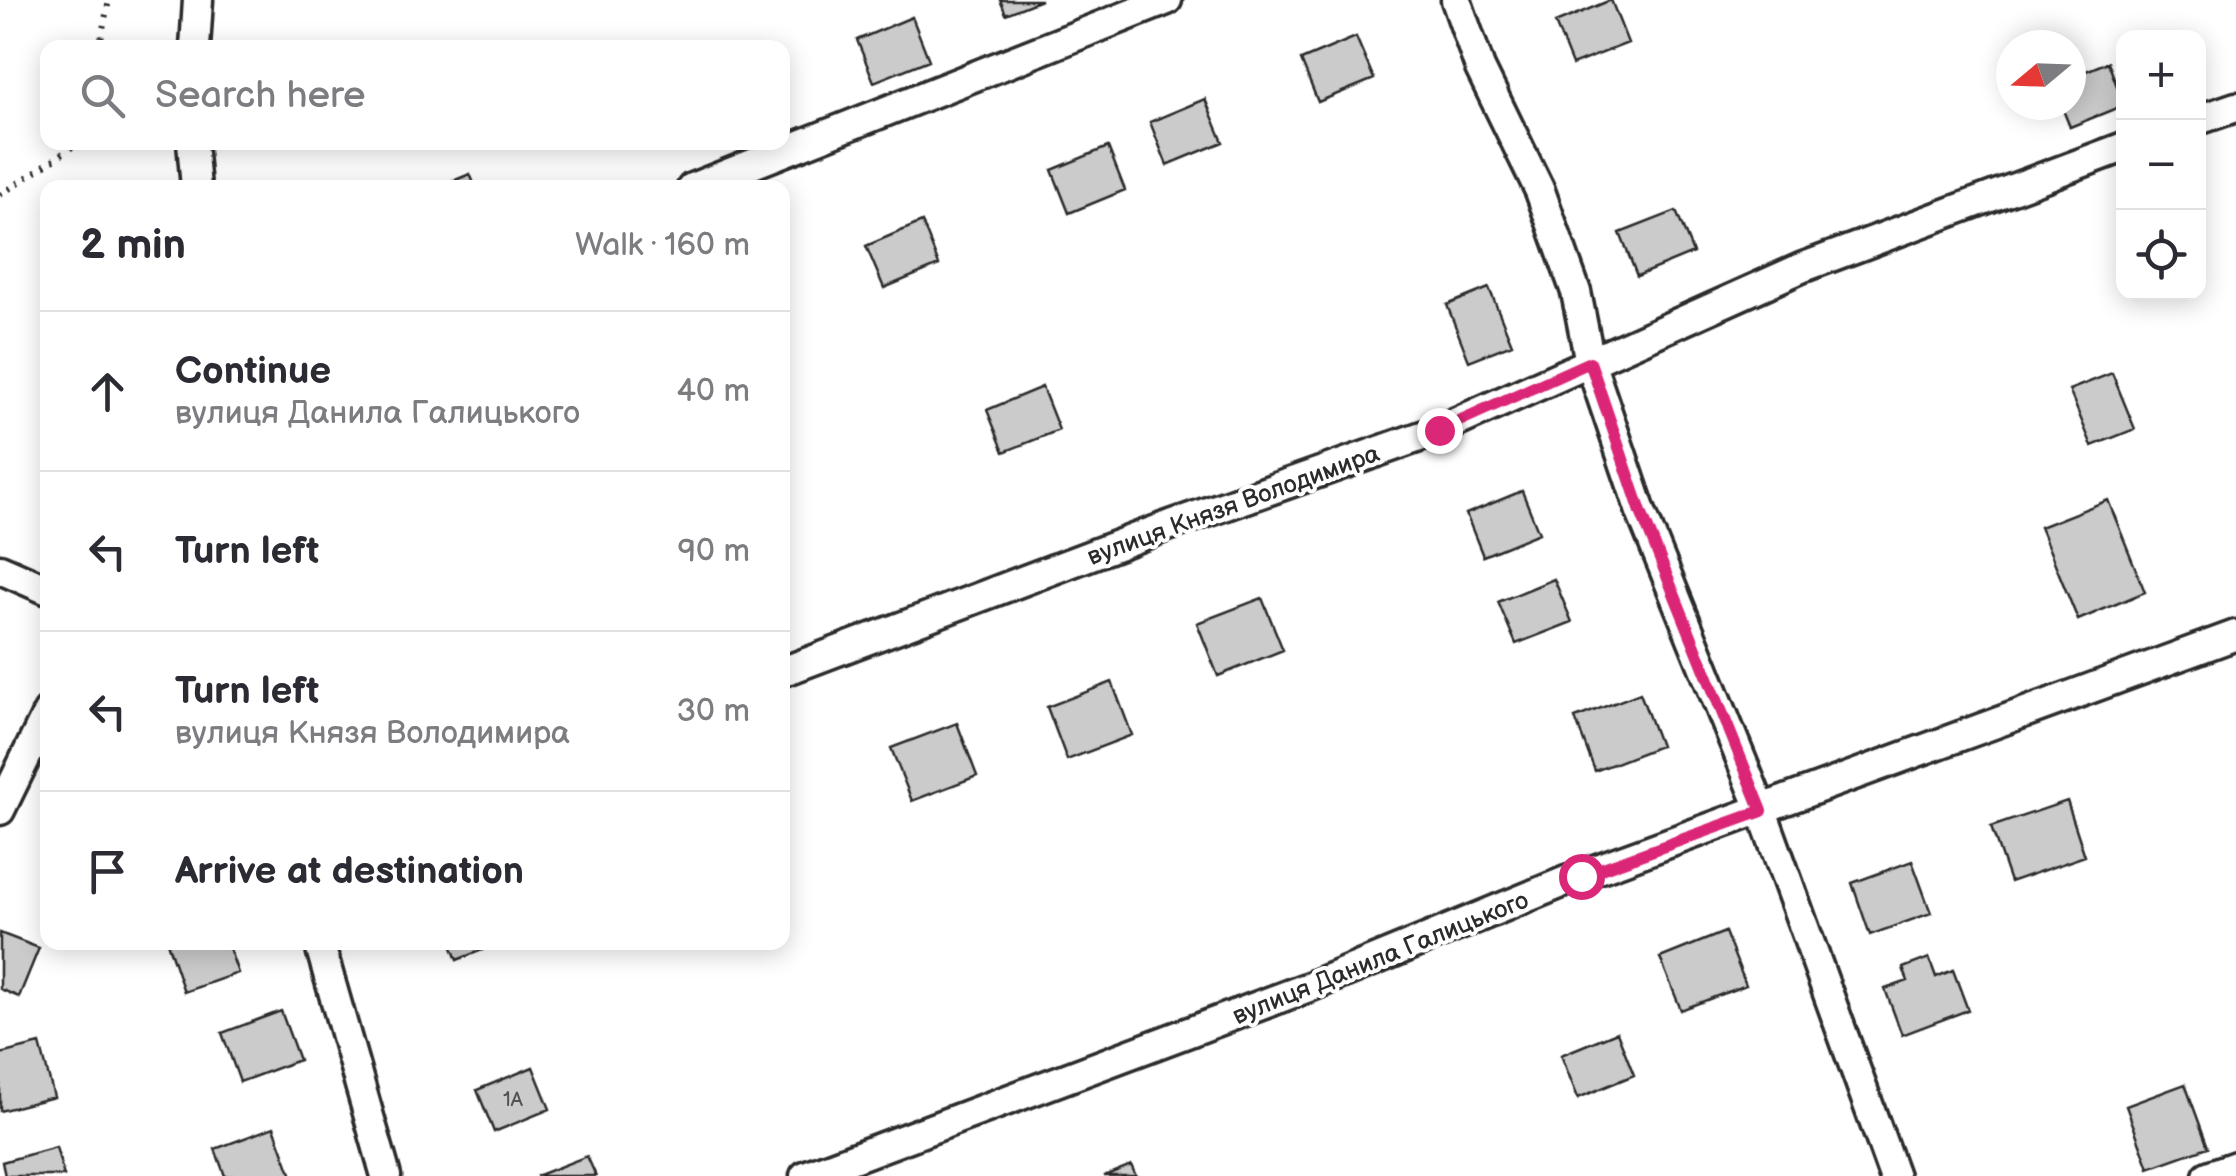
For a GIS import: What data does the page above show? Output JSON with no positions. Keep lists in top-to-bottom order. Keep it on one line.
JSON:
{"streets":{"street":["вулиця Князя Володимира","вулиця Данила Галицького"]},"house_numbers":["1А"],"north":"left","page":{"map_buttons":["+","−"],"search":"Search here","heading":["2 min","Walk · 160 m"],"list":[["Continue","вулиця Данила Галицького","40 m"],["Turn left","90 m"],["Turn left","вулиця Князя Володимира","30 m"],"Arrive at destination"]}}
